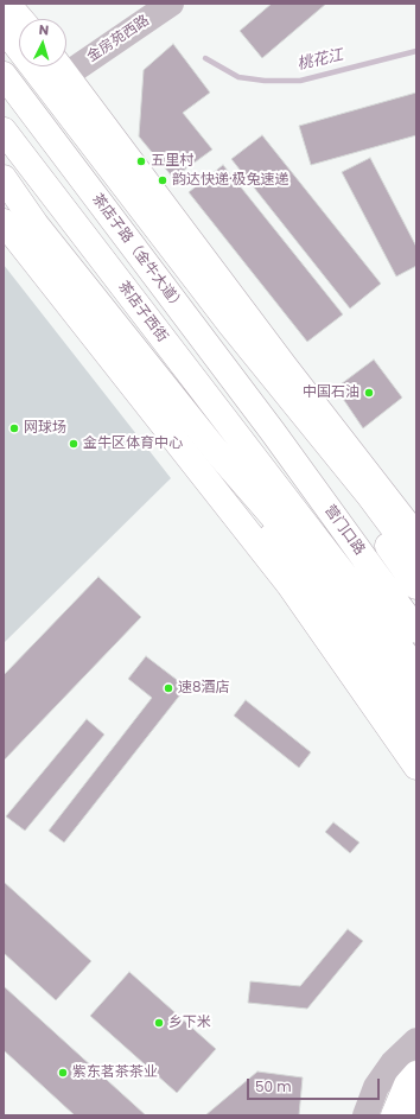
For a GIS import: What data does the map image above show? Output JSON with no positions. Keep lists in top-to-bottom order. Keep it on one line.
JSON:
{"streets":{"main road":["茶店子路（金牛大道）","茶店子西街","营门口路"],"street":["金房苑西路"]},"crossings":[["茶店子路（金牛大道）","营门口路"],["茶店子西街","营门口路"]],"water":["桃花江"],"places":["五里村","韵达快递·极兔速递","中国石油","网球场","金牛区体育中心","速8酒店","乡下米","紫东茗茶茶业"],"scale_bar":"50 m","north":"top"}
